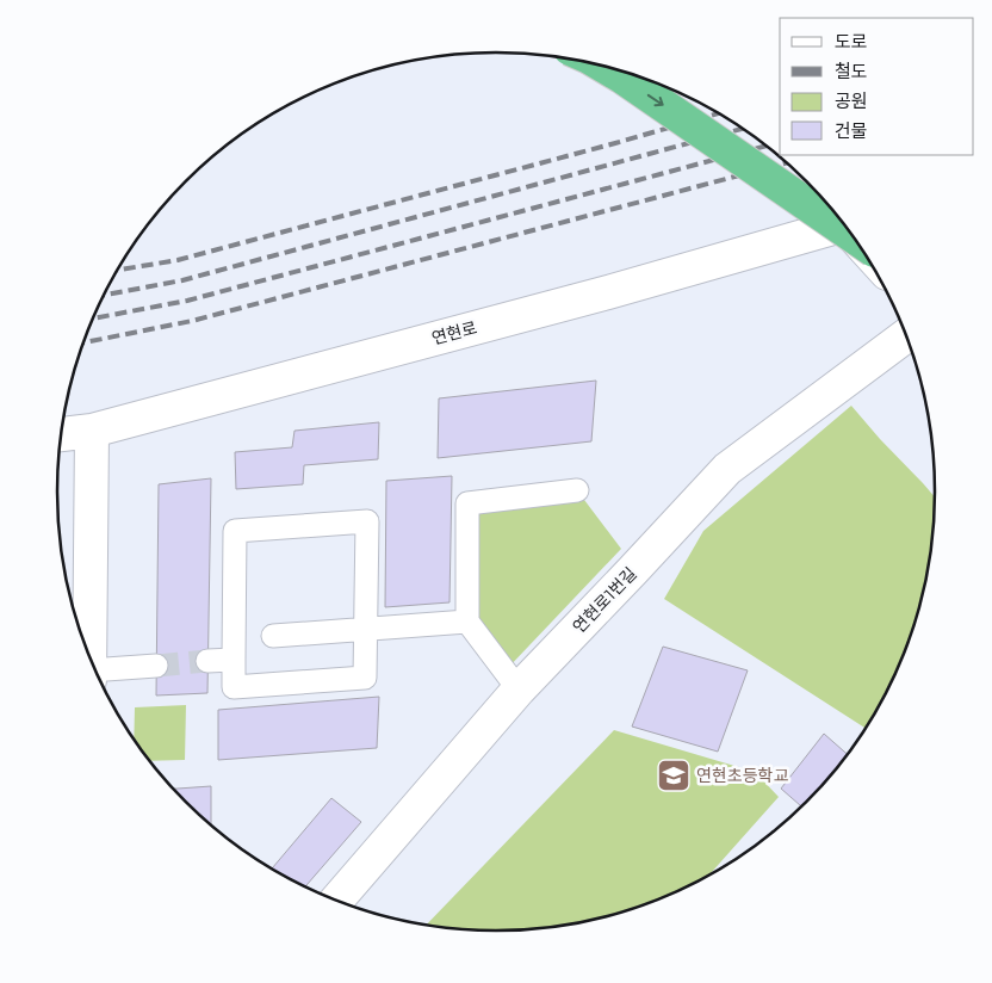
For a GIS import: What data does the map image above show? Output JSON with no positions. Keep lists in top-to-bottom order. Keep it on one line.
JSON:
{"streets":{"street":["연현로","연현로1번길"]},"places":{"school or university":["연현초등학교"]},"legend":["도로","철도","공원","건물"]}
